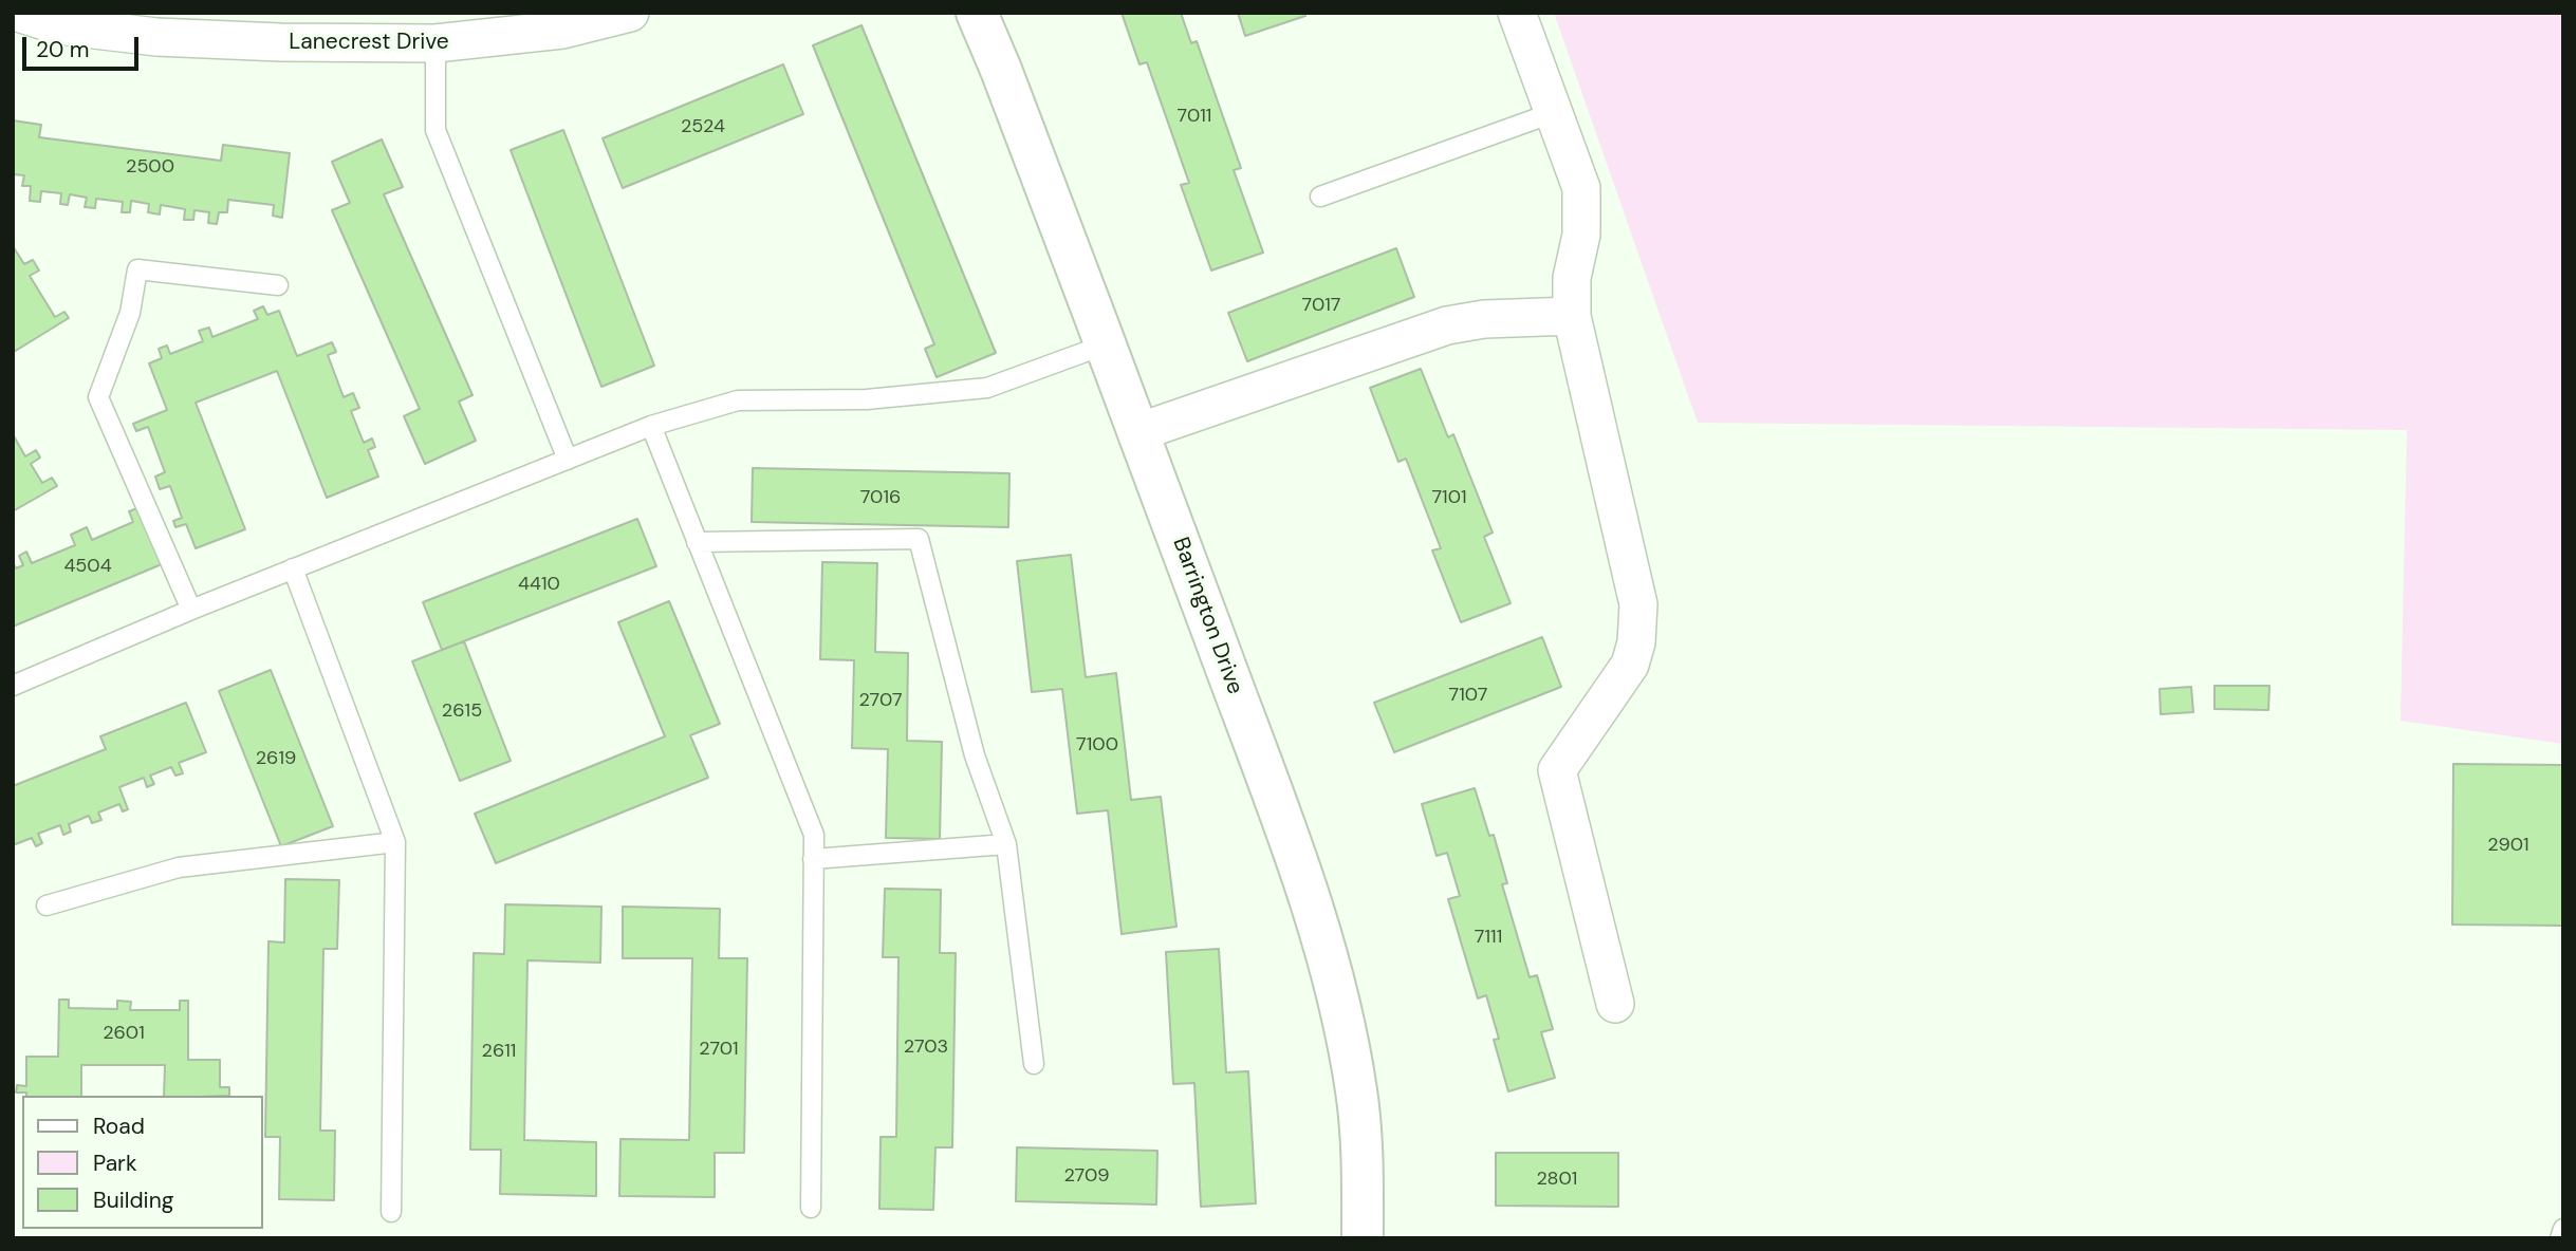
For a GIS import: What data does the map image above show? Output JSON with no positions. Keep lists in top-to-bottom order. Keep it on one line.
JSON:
{"streets":{"street":["Lanecrest Drive","Barrington Drive"]},"house_numbers":["7011","2524","2500","7017","7016","7101","4504","4410","7107","2707","2615","7100","2619","2901","7111","2601","2703","2701","2611","2709","2801"],"legend":["Road","Park","Building"],"scale_bar":"20 m"}
